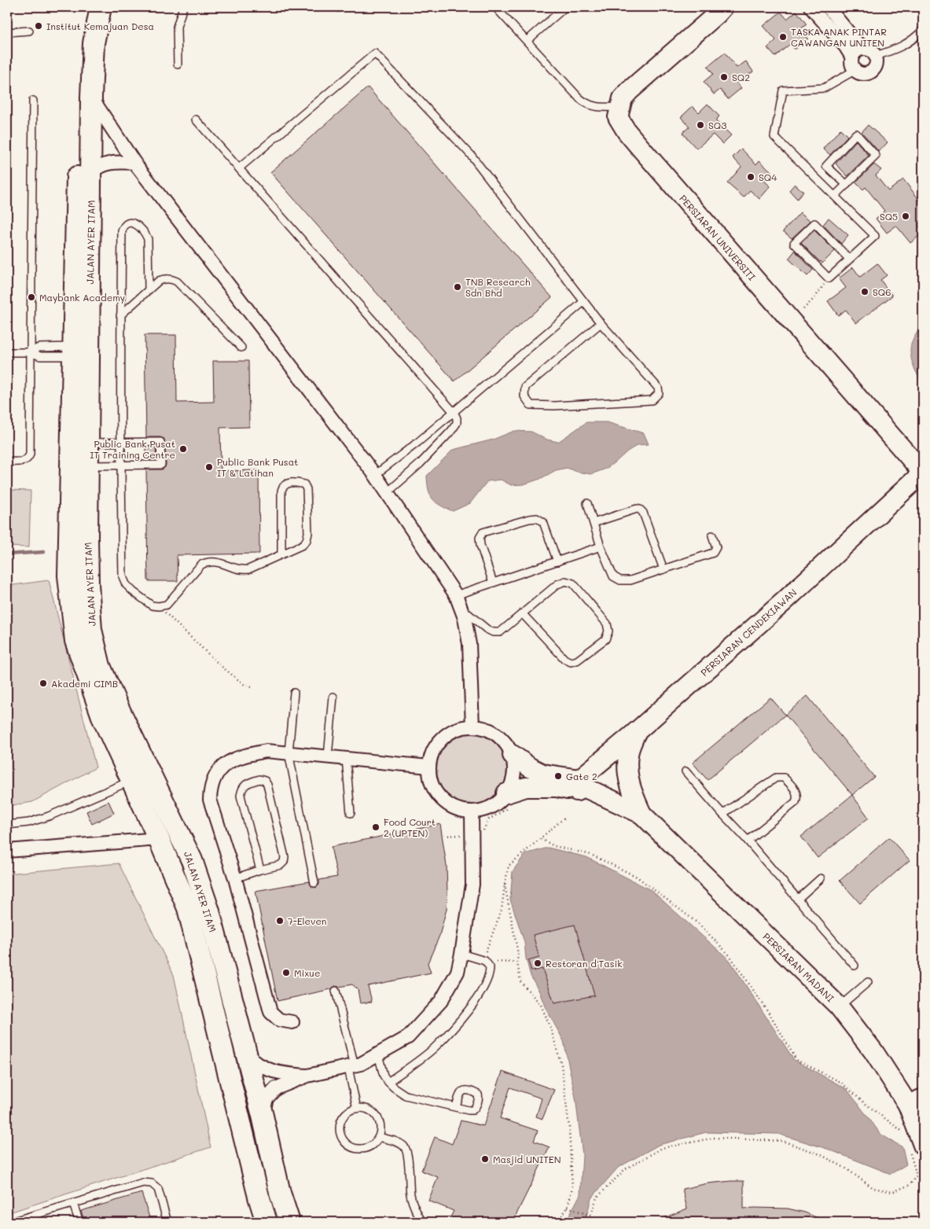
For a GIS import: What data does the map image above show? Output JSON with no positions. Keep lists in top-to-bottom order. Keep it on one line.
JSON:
{"streets":{"main road":["JALAN AYER ITAM"],"street":["PERSIARAN UNIVERSITI","PERSIARAN CENDEKIAWAN","PERSIARAN MADANI"]},"crossings":[["PERSIARAN UNIVERSITI","PERSIARAN CENDEKIAWAN"]],"places":["Institut Kemajuan Desa","TASKA ANAK PINTAR CAWANGAN UNITEN","SQ2","SQ3","SQ4","SQ5","TNB Research Sdn Bhd","SQ6","Maybank Academy","Public Bank Pusat IT Training Centre","Public Bank Pusat IT & Latihan","Akademi CIMB","Gate 2","Food Court 2 (UPTEN)","7-Eleven","Restoran d'Tasik","Mixue","Masjid UNITEN"]}
